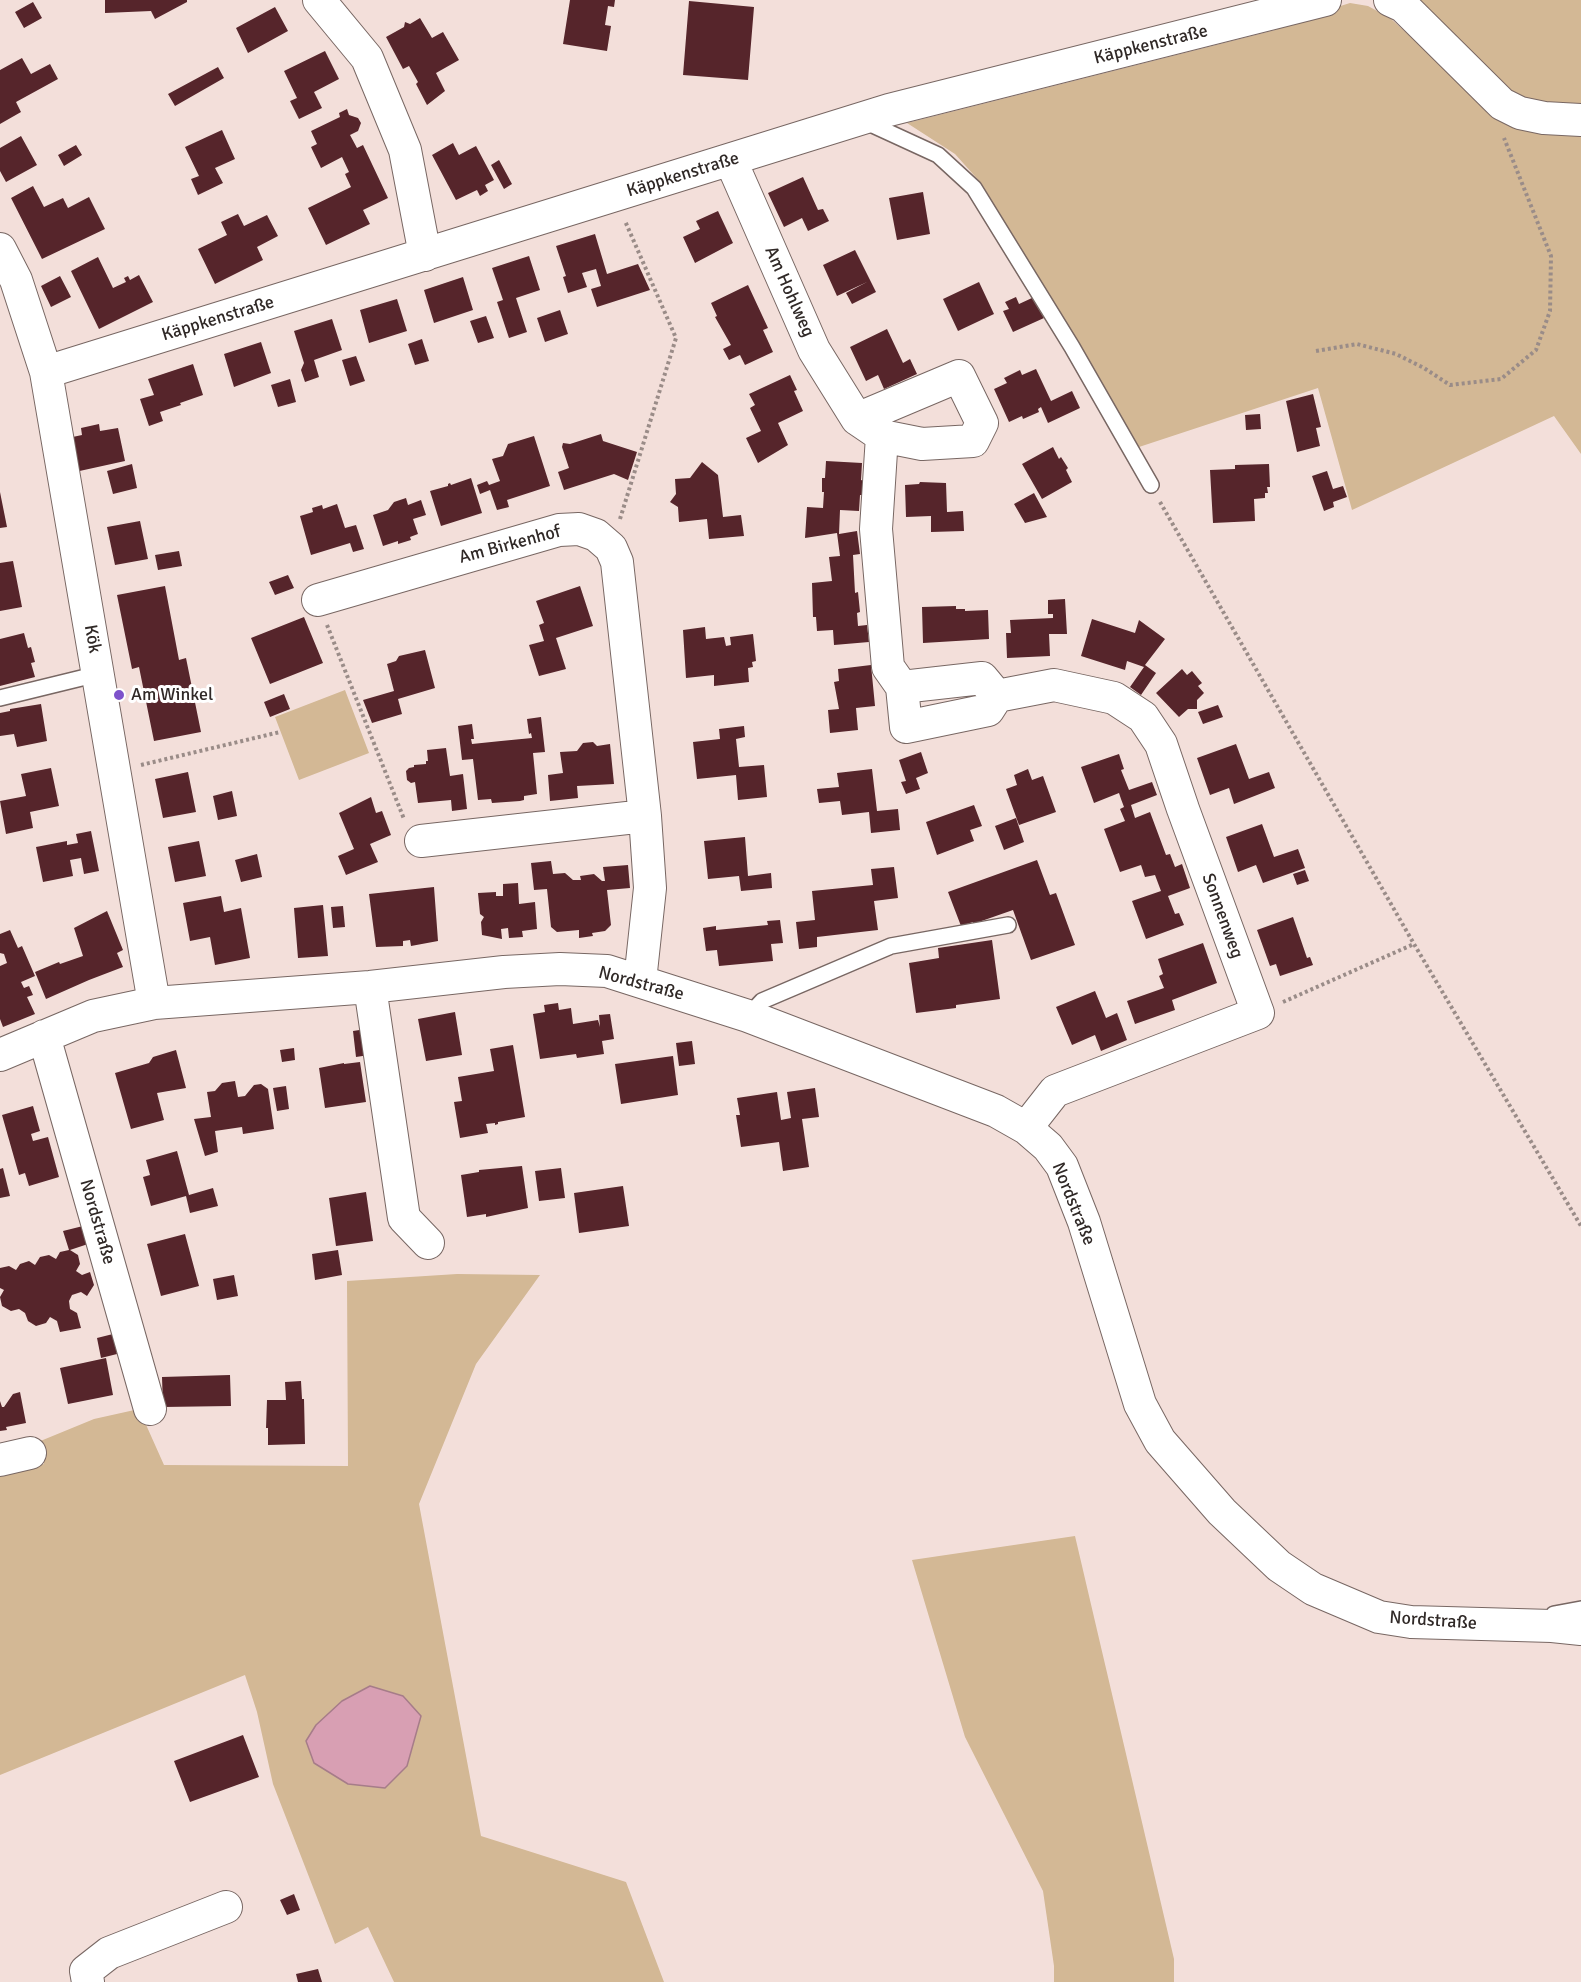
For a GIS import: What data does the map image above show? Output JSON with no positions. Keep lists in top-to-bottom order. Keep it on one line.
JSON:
{"streets":{"street":["Käppkenstraße","Am Hohlweg","Am Birkenhof","Kök","Sonnenweg","Nordstraße"]},"crossings":[["Käppkenstraße","Am Hohlweg"],["Käppkenstraße","Kök"],["Am Hohlweg","Sonnenweg"],["Kök","Nordstraße"]],"places":["Am Winkel"]}
